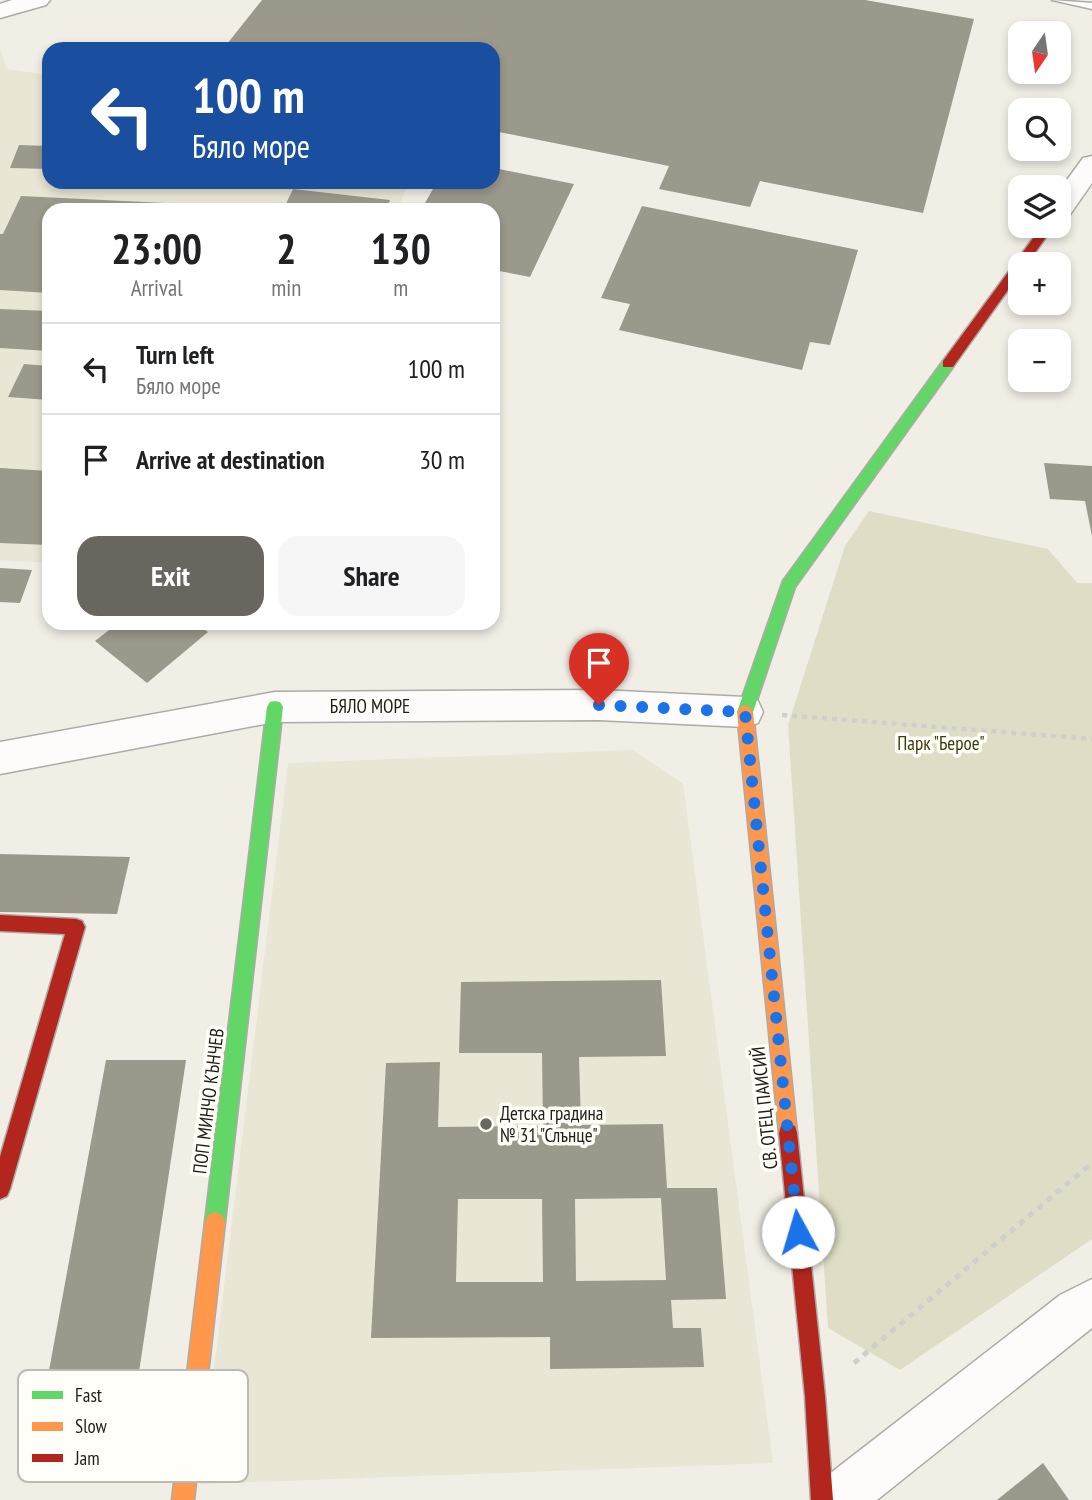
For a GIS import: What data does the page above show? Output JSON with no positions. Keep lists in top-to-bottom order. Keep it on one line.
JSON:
{"streets":{"street":["БЯЛО МОРЕ","ПОП МИНЧО КЪНЧЕВ","СВ. ОТЕЦ ПАИСИЙ"]},"crossings":[["БЯЛО МОРЕ","ПОП МИНЧО КЪНЧЕВ"],["БЯЛО МОРЕ","СВ. ОТЕЦ ПАИСИЙ"]],"parks":["Парк \"Берое\""],"places":["Детска градина № 31 \"Слънце\""],"legend":["Fast","Slow","Jam"],"north":"bottom","page":{"map_buttons":["+","−"],"turn":["100 m","Бяло море"],"eta":["23:00","Arrival","2","min","130","m"],"list":[{"name":"Turn left","note":"Бяло море","value":"100 m"},{"name":"Arrive at destination","value":"30 m"}],"buttons":["Exit","Share"]}}
